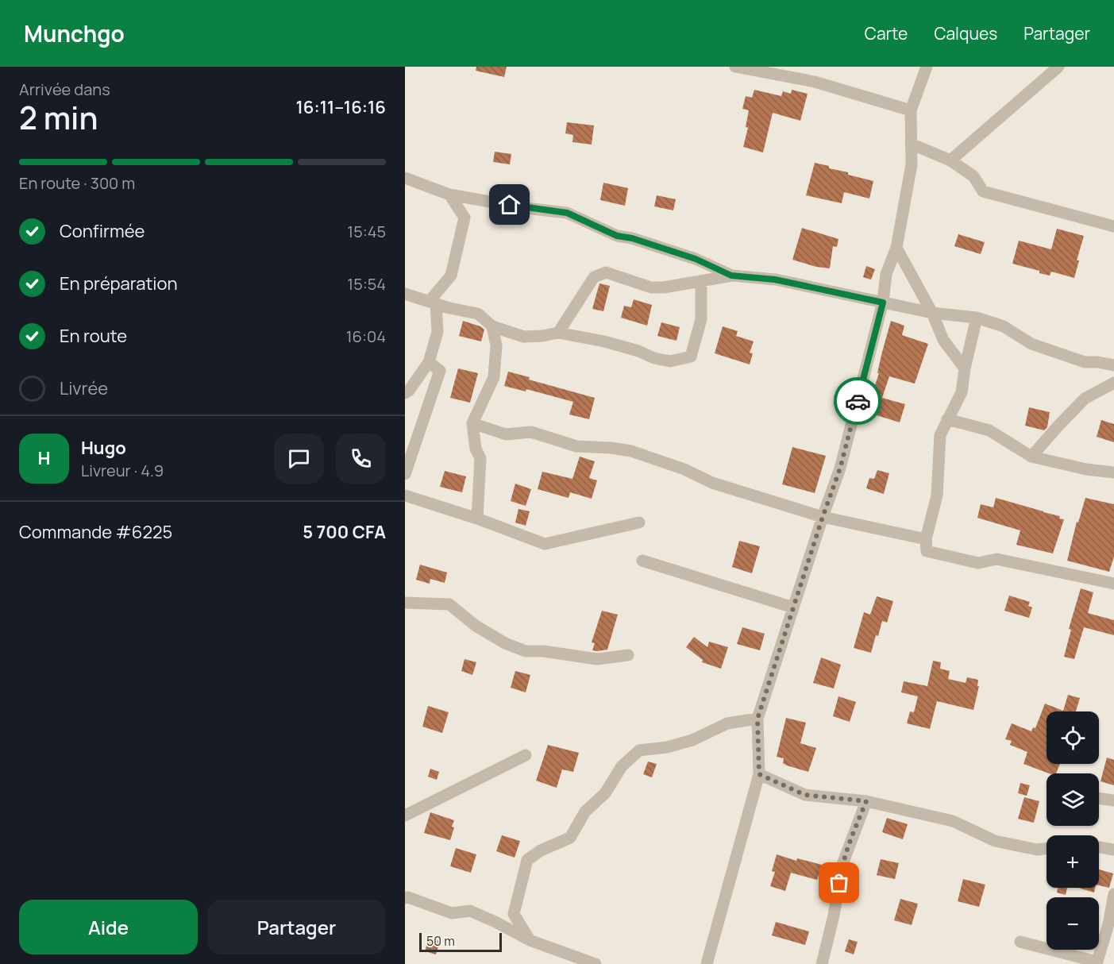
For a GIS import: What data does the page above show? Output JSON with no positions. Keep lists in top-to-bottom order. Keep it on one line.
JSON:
{"scale_bar":"50 m","page":{"header":"Munchgo","nav":["Carte","Calques","Partager"],"heading":["2 min","Arrivée dans","16:11–16:16"],"panel":["Hugo","Livreur · 4.9","Commande #6225","5 700 CFA"],"bar":"En route · 300 m","list":[["Confirmée","15:45"],["En préparation","15:54"],["En route","16:04"],"Livrée"],"round":"H","map_buttons":["+","−"],"buttons":["Aide","Partager"],"scale":"50 m"}}
